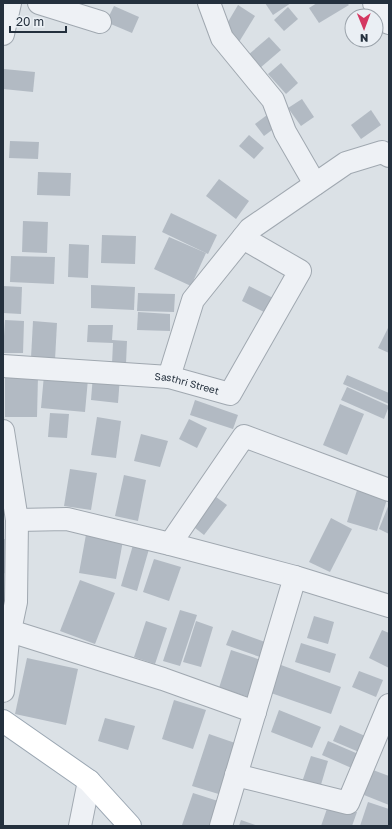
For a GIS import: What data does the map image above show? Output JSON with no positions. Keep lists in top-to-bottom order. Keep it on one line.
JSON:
{"streets":{"street":["Sasthri Street"]},"scale_bar":"20 m","north":"bottom"}
